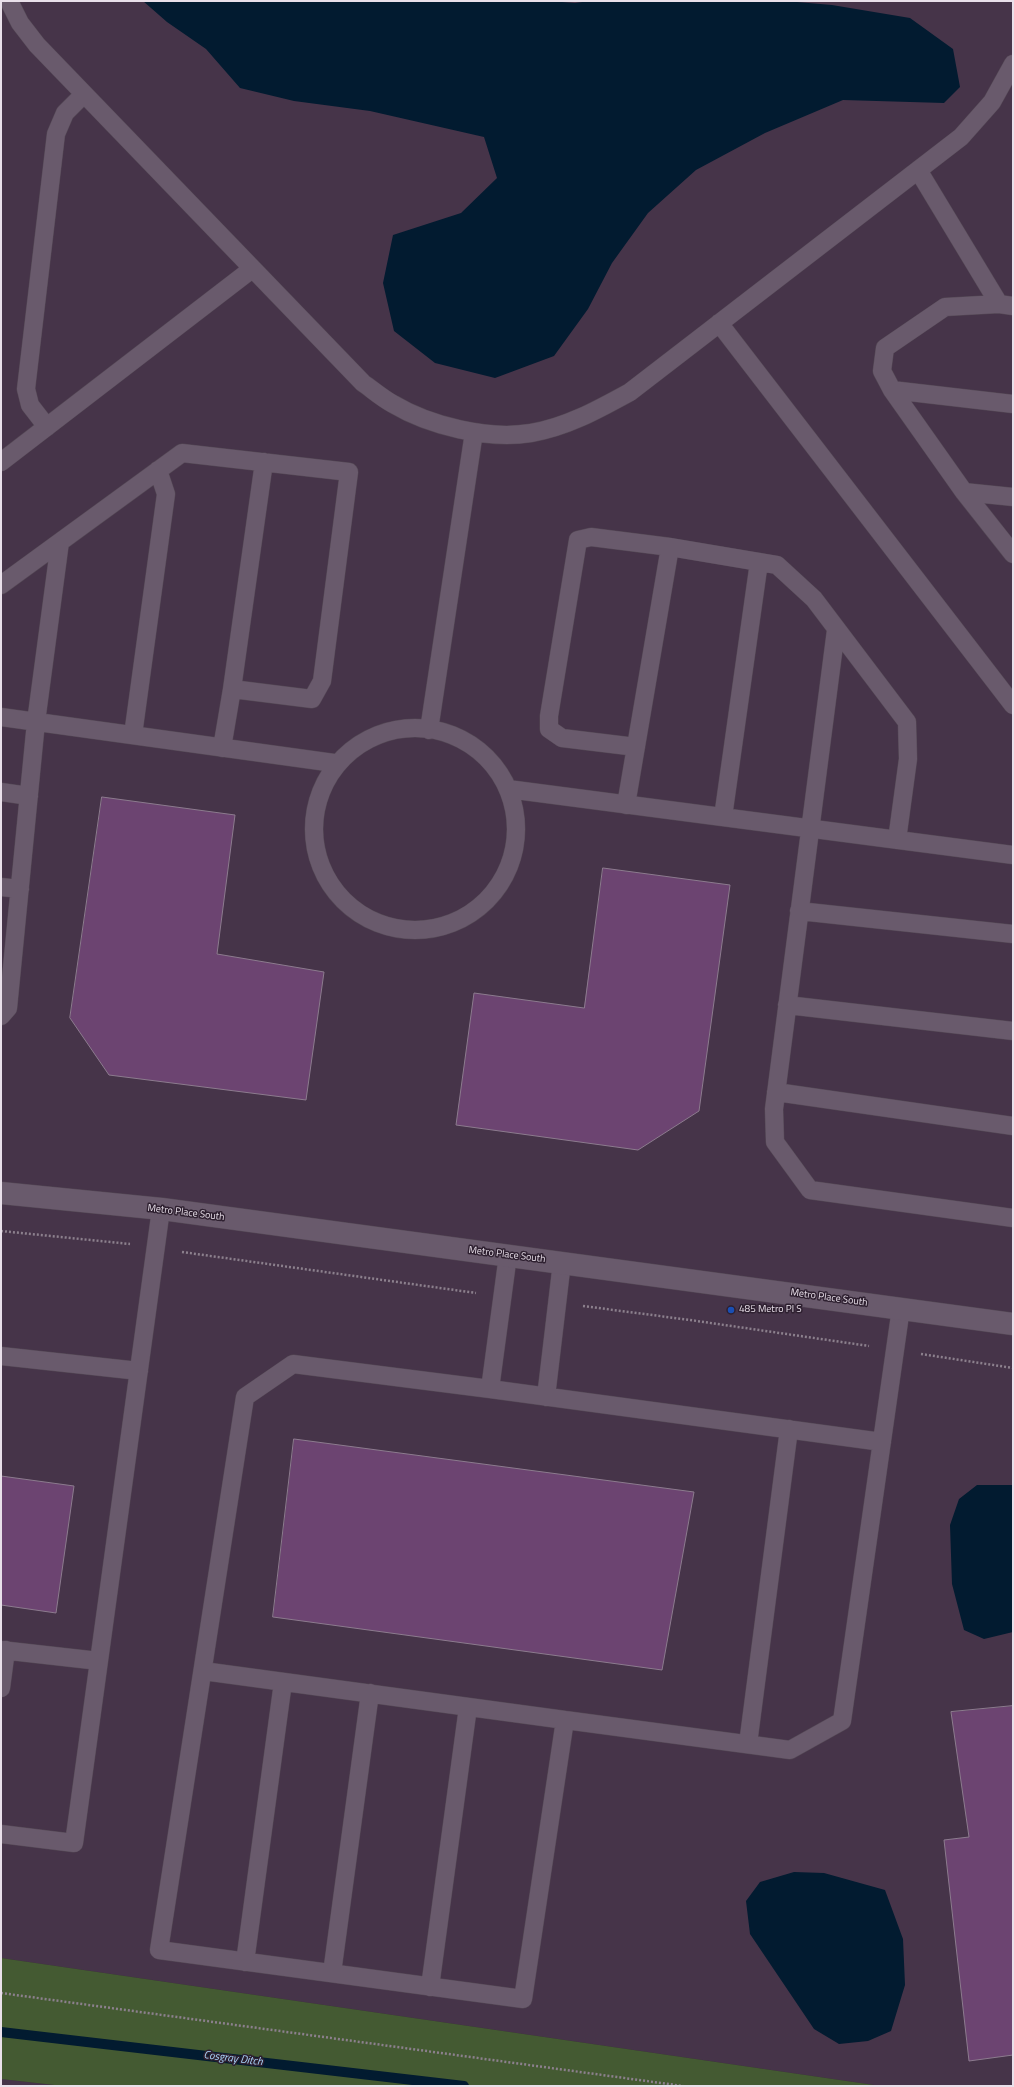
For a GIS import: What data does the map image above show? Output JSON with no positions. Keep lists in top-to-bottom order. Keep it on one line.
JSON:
{"streets":{"street":["Metro Place South"]},"water":["Cosgray Ditch"],"places":["485 Metro Pl S"]}
